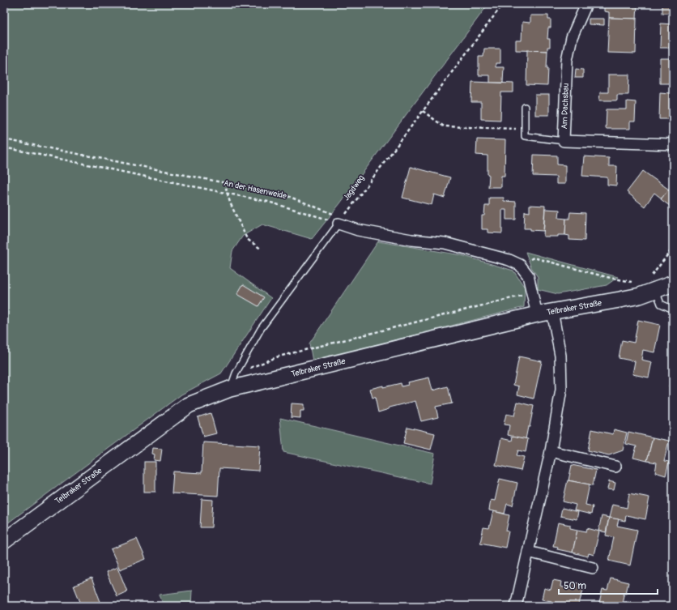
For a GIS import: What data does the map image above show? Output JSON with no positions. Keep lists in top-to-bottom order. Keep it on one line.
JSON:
{"streets":{"street":["Am Dachsbau","Telbraker Straße"],"path":["Jagdweg","An der Hasenweide"]},"crossings":[["Jagdweg","An der Hasenweide"]],"scale_bar":"50 m"}
